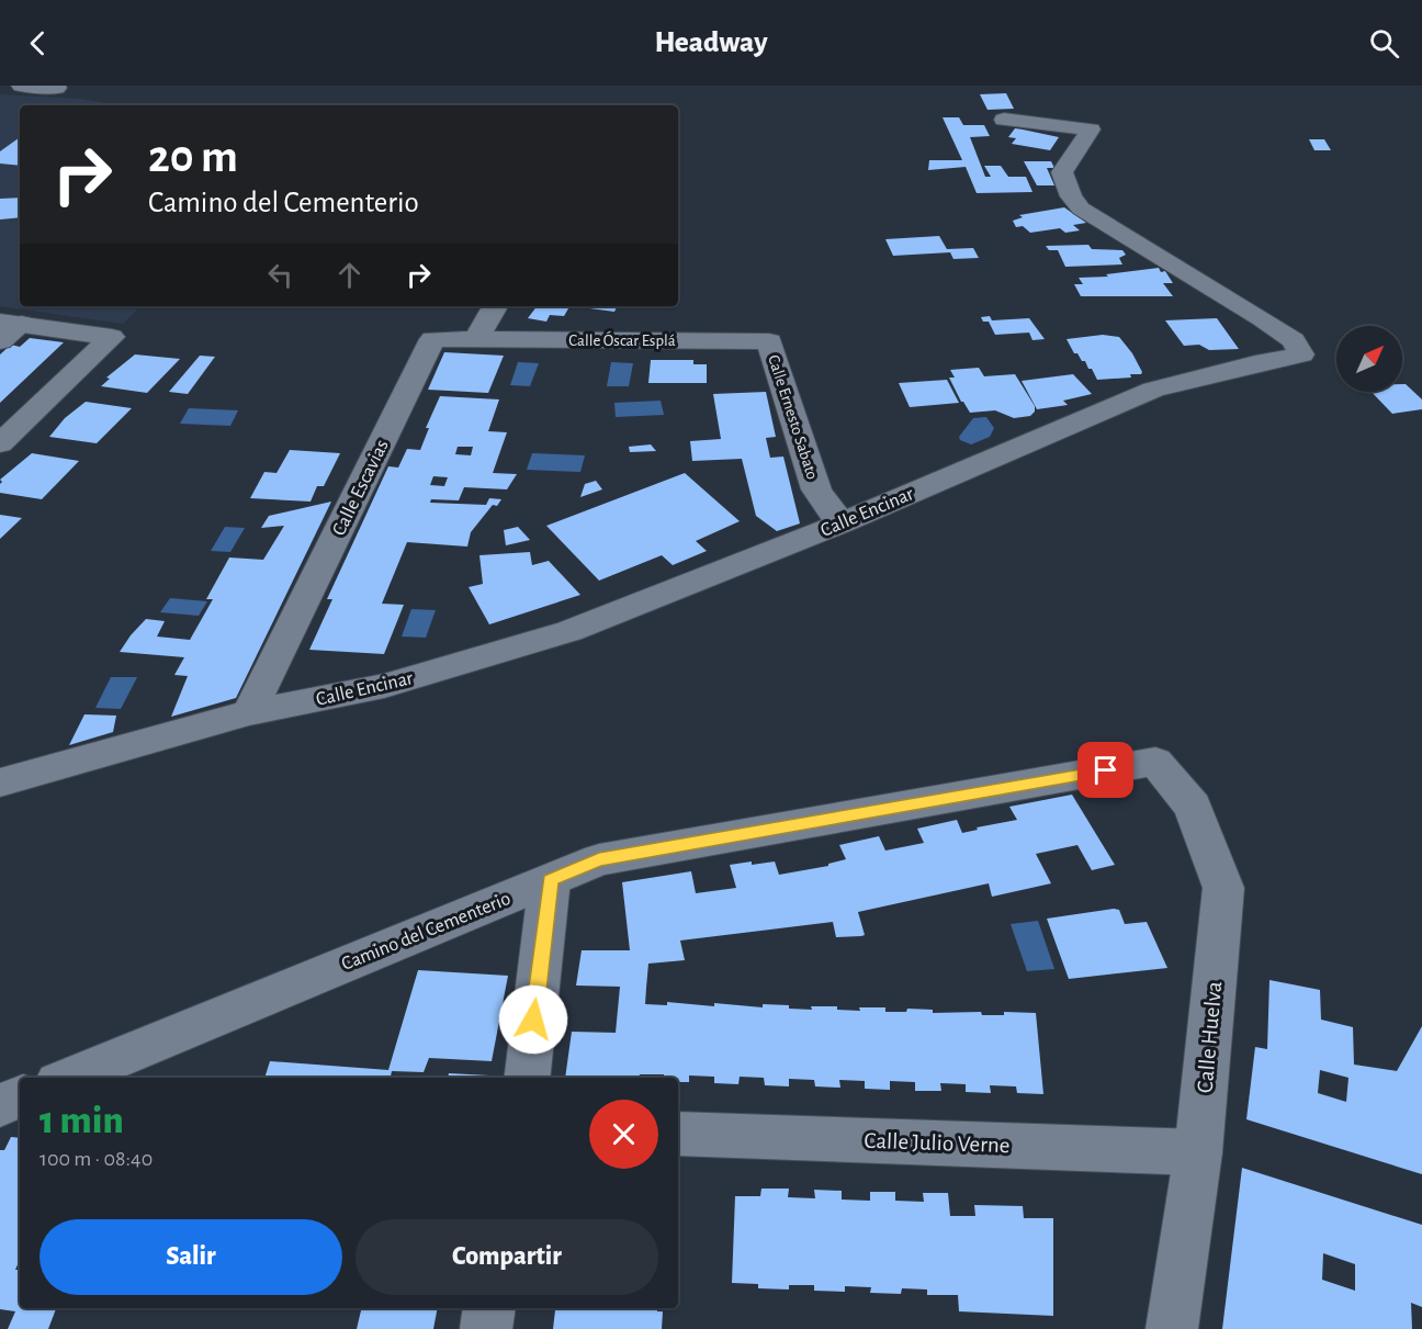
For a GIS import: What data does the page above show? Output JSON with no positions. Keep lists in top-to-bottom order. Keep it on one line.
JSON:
{"streets":{"street":["Calle Óscar Esplá","Calle Ernesto Sabato","Calle Escavias","Calle Encinar","Camino del Cementerio","Calle Huelva","Calle Julio Verne"]},"crossings":[["Calle Óscar Esplá","Calle Ernesto Sabato"],["Calle Óscar Esplá","Calle Escavias"],["Calle Ernesto Sabato","Calle Encinar"],["Calle Escavias","Calle Encinar"],["Camino del Cementerio","Calle Huelva"],["Calle Huelva","Calle Julio Verne"]],"north":"top right","page":{"header":"Headway","turn":["20 m","Camino del Cementerio"],"heading":["1 min","100 m · 08:40"],"buttons":["Salir","Compartir"]}}
